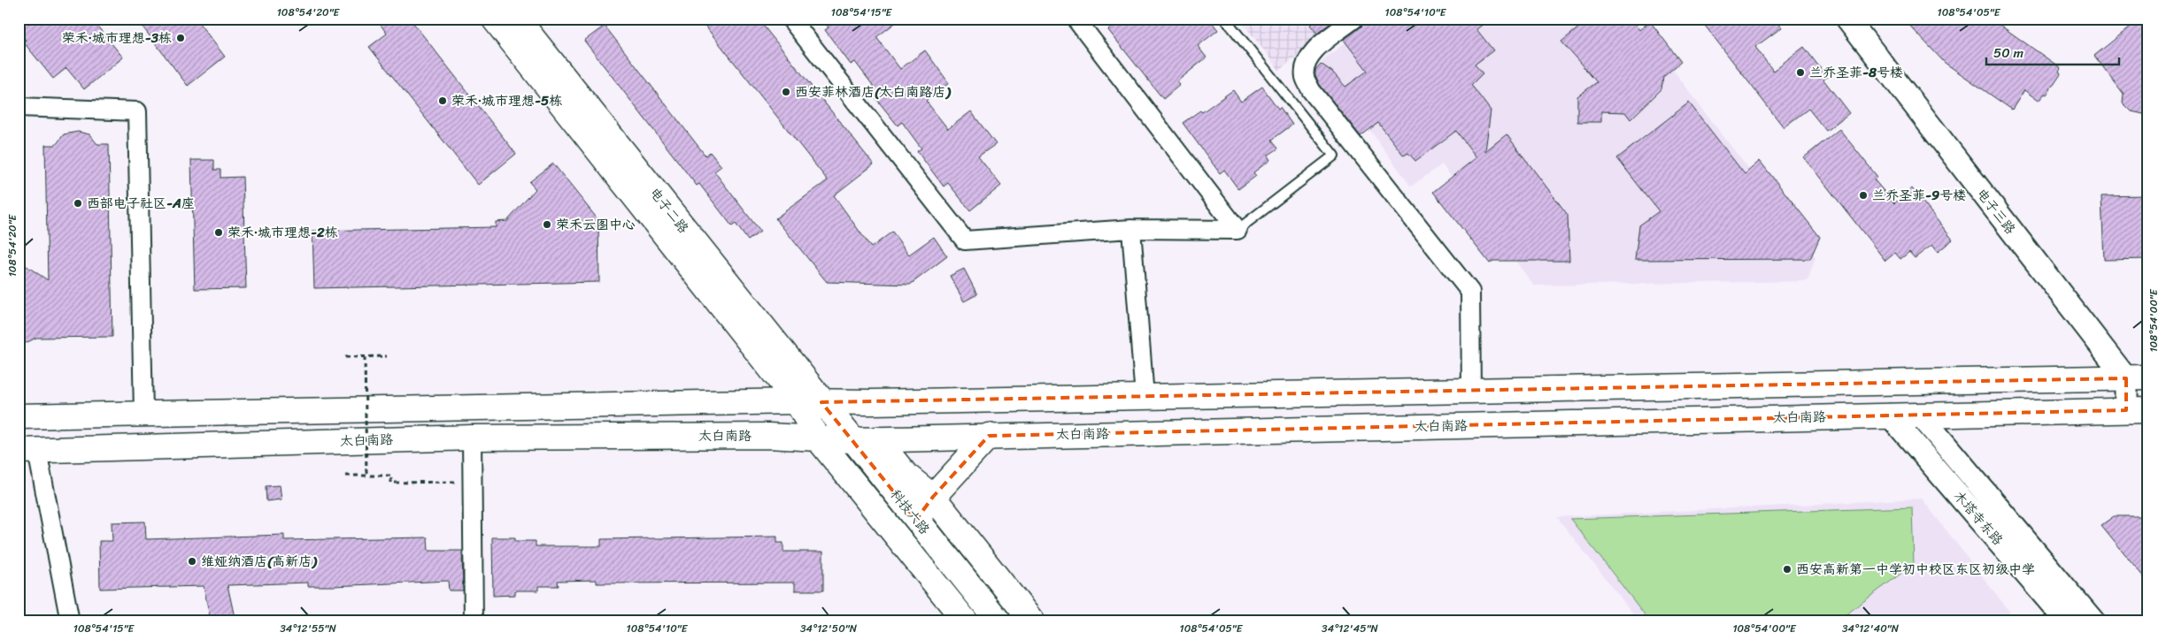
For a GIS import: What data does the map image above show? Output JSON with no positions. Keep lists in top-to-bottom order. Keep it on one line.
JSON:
{"streets":{"main road":["电子二路","太白南路","科技六路"],"street":["电子三路","木塔寺东路"]},"crossings":[["电子二路","科技六路"],["太白南路","科技六路"],["太白南路","木塔寺东路"]],"places":["荣禾·城市理想-3栋","兰乔圣菲-8号楼","西安菲林酒店(太白南路店)","荣禾·城市理想-5栋","兰乔圣菲-9号楼","西部电子社区-A座","荣禾云图中心","荣禾·城市理想-2栋","维娅纳酒店(高新店)","西安高新第一中学初中校区东区初级中学"],"scale_bar":"50 m","coordinates":["108°54'20\"E","108°54'15\"E","108°54'10\"E","108°54'05\"E","108°54'00\"E","34°12'55\"N","34°12'50\"N","34°12'45\"N","34°12'40\"N"]}
